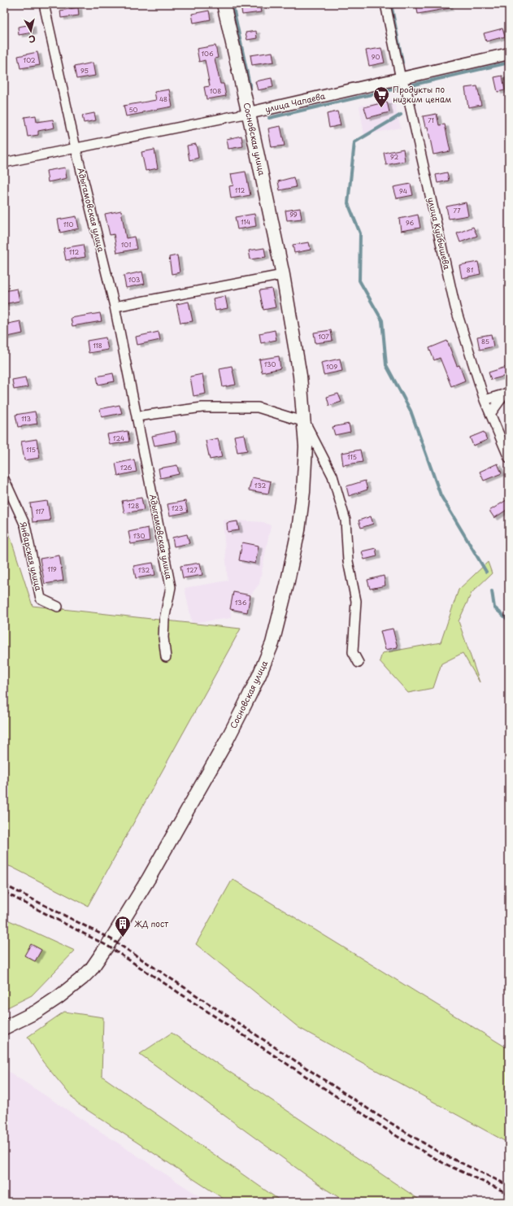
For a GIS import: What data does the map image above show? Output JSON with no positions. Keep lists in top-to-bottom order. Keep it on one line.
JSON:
{"streets":{"main road":["Сосновская улица"],"street":["улица Чапаева","Адыгамовская улица","улица Куйбышева","Январская улица"]},"crossings":[["улица Чапаева","Сосновская улица"],["улица Чапаева","Адыгамовская улица"],["улица Чапаева","улица Куйбышева"]],"places":{"supermarket":["Продукты по низким ценам"],"building":["ЖД пост"]},"house_numbers":["106","90","102","95","108","48","50","71","92","112","94","77","99","114","96","110","101","112","81","103","107","85","118","130","109","113","124","115","115","126","132","128","123","117","130","119","132","127","136"],"north":"bottom"}
